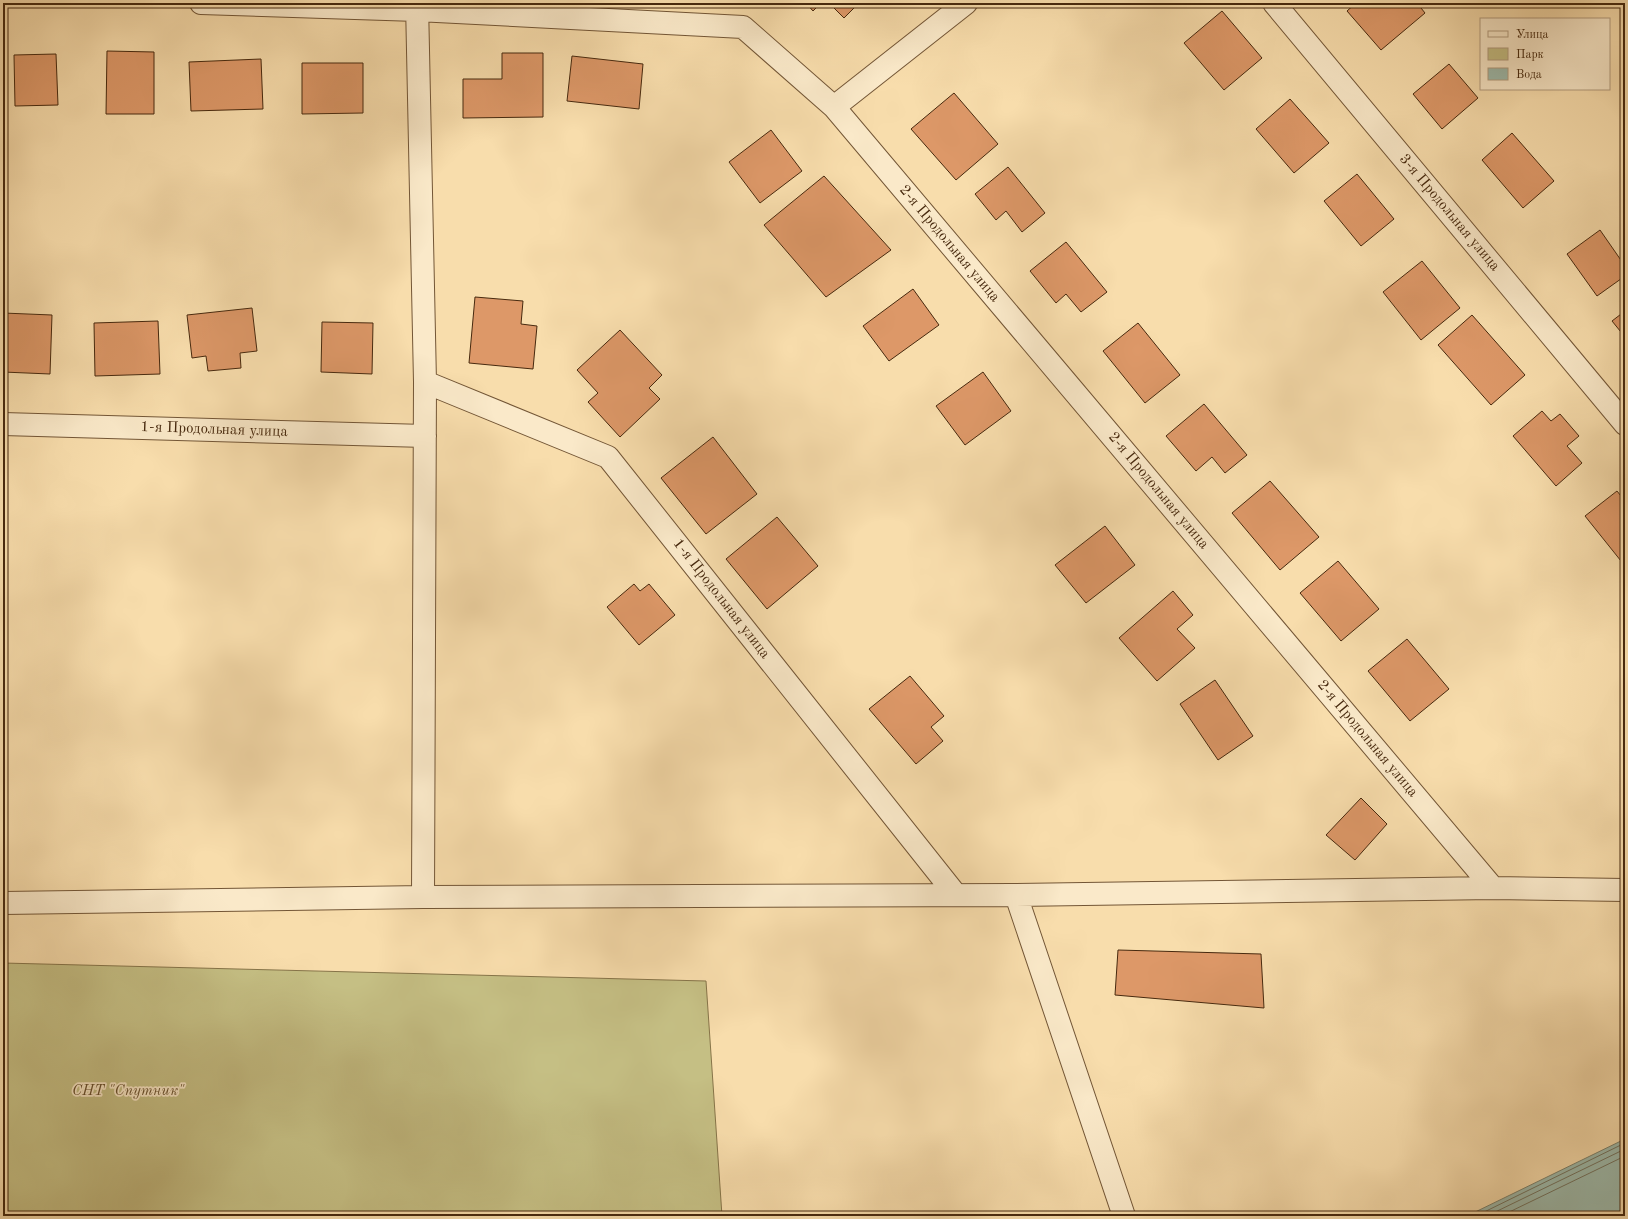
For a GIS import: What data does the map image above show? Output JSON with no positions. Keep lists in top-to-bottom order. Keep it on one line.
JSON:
{"streets":{"street":["3-я Продольная улица","2-я Продольная улица","1-я Продольная улица"]},"parks":["СНТ \"Спутник\""],"legend":["Улица","Парк","Вода"]}
